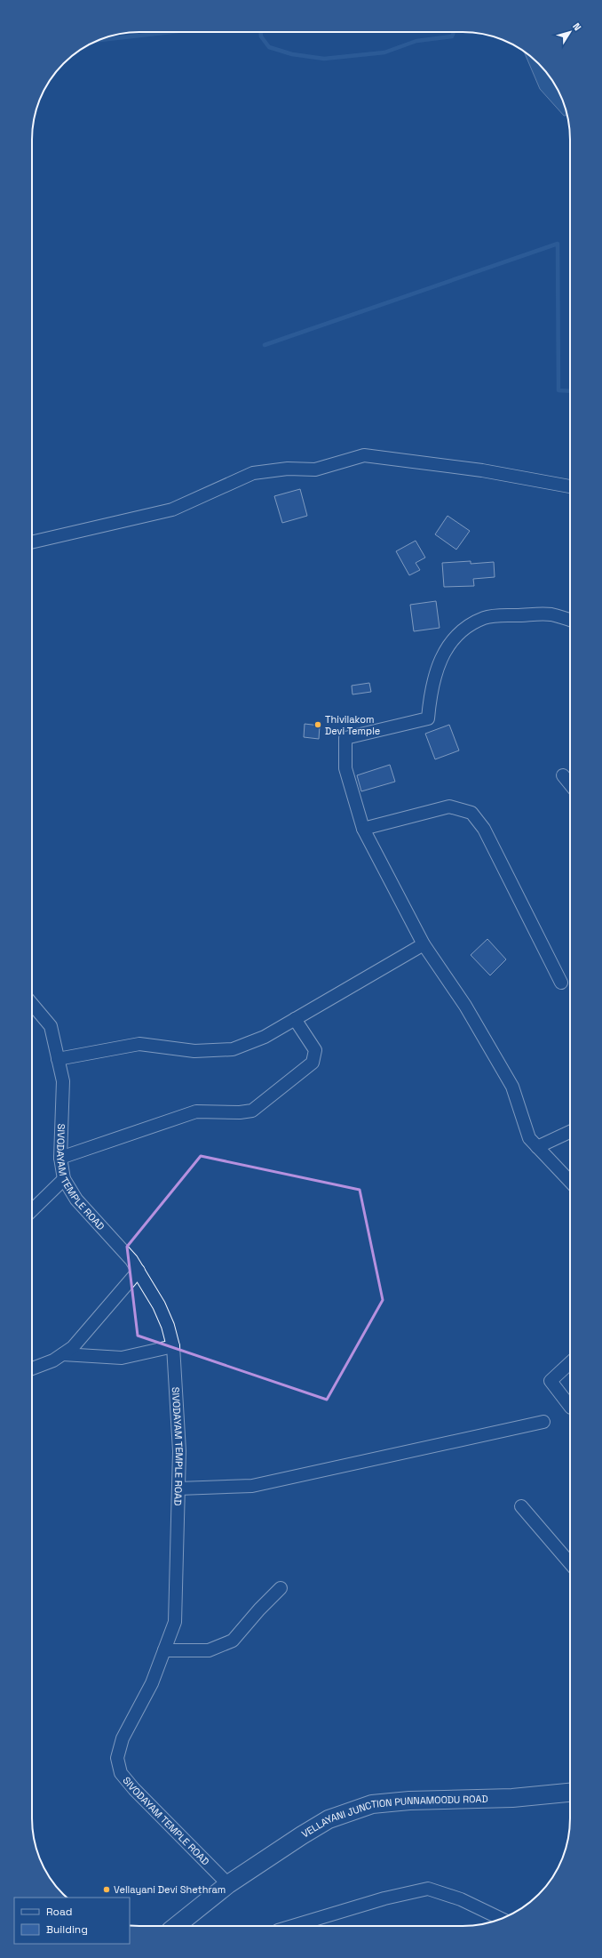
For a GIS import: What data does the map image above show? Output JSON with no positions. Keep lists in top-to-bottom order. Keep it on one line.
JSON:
{"streets":{"street":["SIVODAYAM TEMPLE ROAD","VELLAYANI JUNCTION PUNNAMOODU ROAD"]},"crossings":[["SIVODAYAM TEMPLE ROAD","VELLAYANI JUNCTION PUNNAMOODU ROAD"]],"places":["Thivilakom Devi Temple","Vellayani Devi Shethram"],"legend":["Road","Building"],"north":"top right"}
